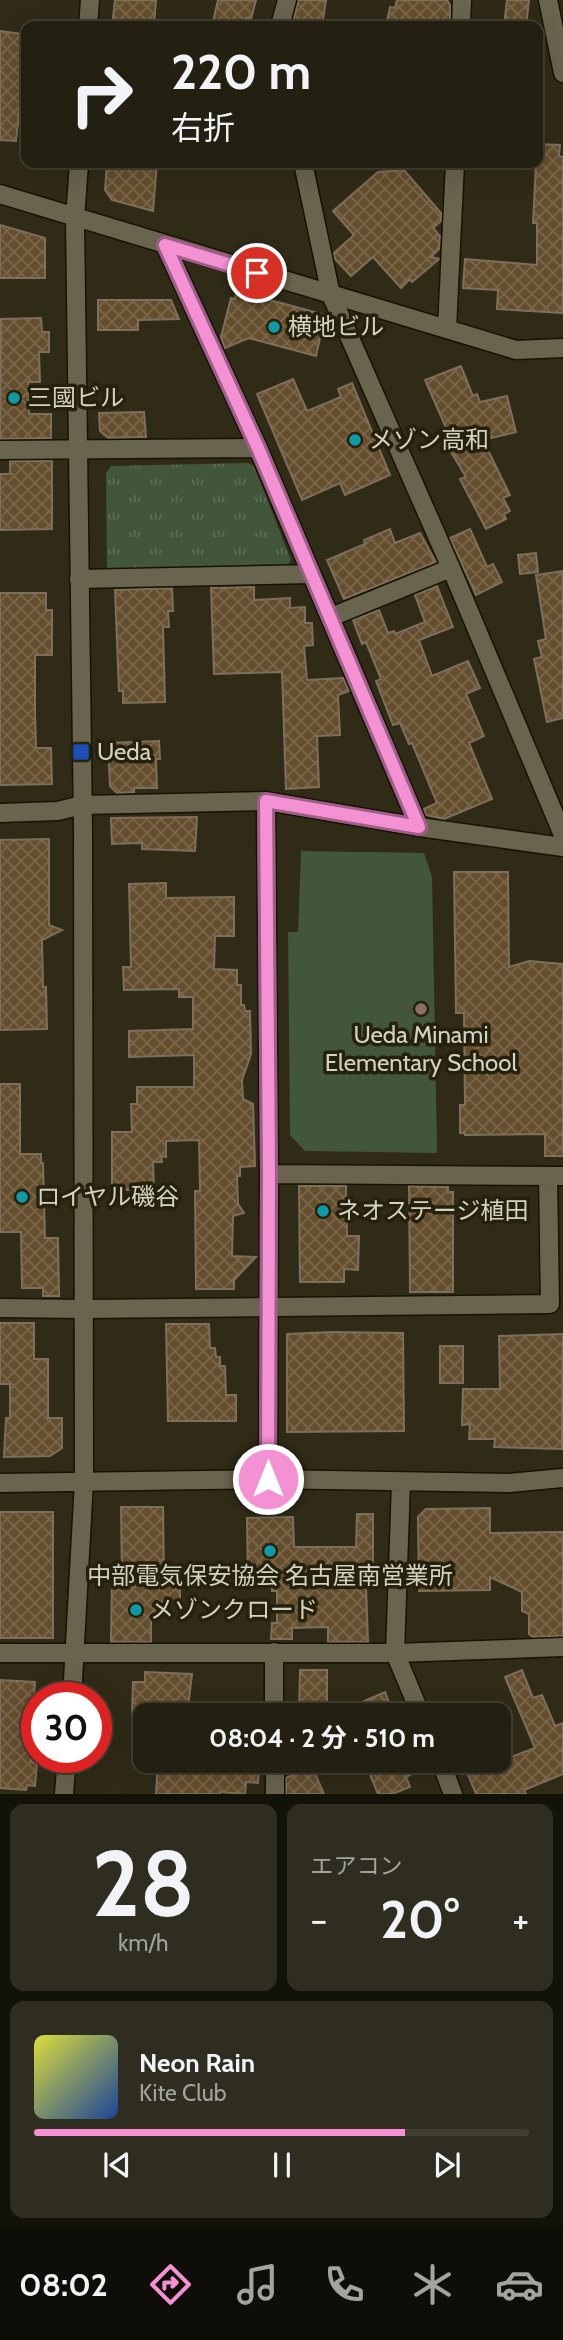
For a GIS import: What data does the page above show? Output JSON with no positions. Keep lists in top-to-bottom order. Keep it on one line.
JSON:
{"places":{"other":["横地ビル","三國ビル","メゾン高和","Ueda Minami Elementary School","ロイヤル磯谷","ネオステージ植田","中部電気保安協会 名古屋南営業所","メゾンクロード"],"transit":["Ueda"]},"page":{"turn":["220 m","右折"],"limit":"30","trip":"08:04 · 2 分 · 510 m","tile":[["28","km/h"],"エアコン"],"heat":["−","20°","+"],"song":["Neon Rain","Kite Club"],"tabs":"08:02"}}
